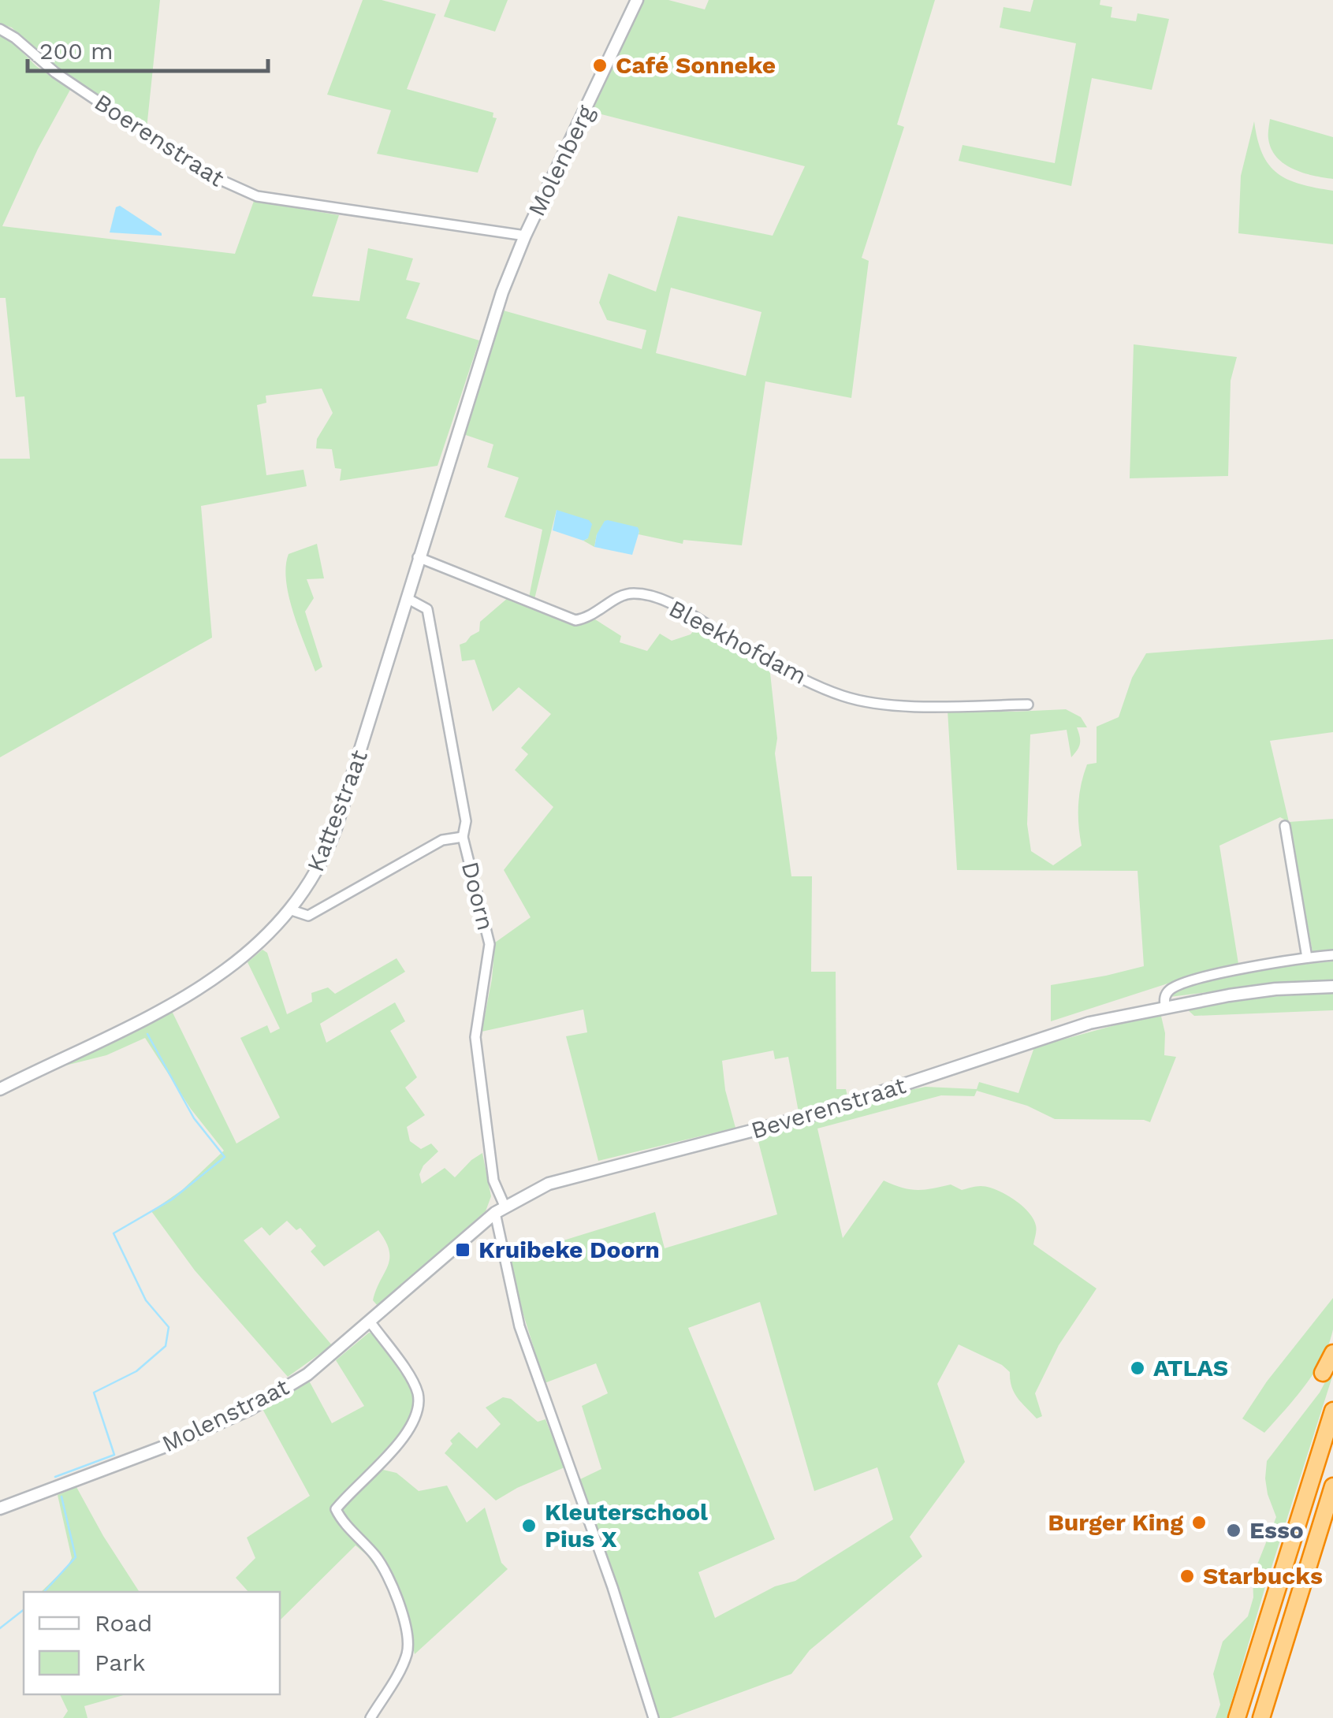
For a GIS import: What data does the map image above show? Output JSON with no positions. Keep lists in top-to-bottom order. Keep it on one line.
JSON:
{"streets":{"street":["Boerenstraat","Molenberg","Bleekhofdam","Kattestraat","Doorn","Beverenstraat","Molenstraat"]},"crossings":[["Boerenstraat","Molenberg"],["Bleekhofdam","Kattestraat"],["Kattestraat","Doorn"],["Doorn","Beverenstraat"],["Doorn","Molenstraat"],["Beverenstraat","Molenstraat"]],"places":{"other":["Café Sonneke","ATLAS","Burger King","Kleuterschool Pius X","Esso","Starbucks"],"transit":["Kruibeke Doorn"]},"legend":["Road","Park"],"scale_bar":"200 m"}
